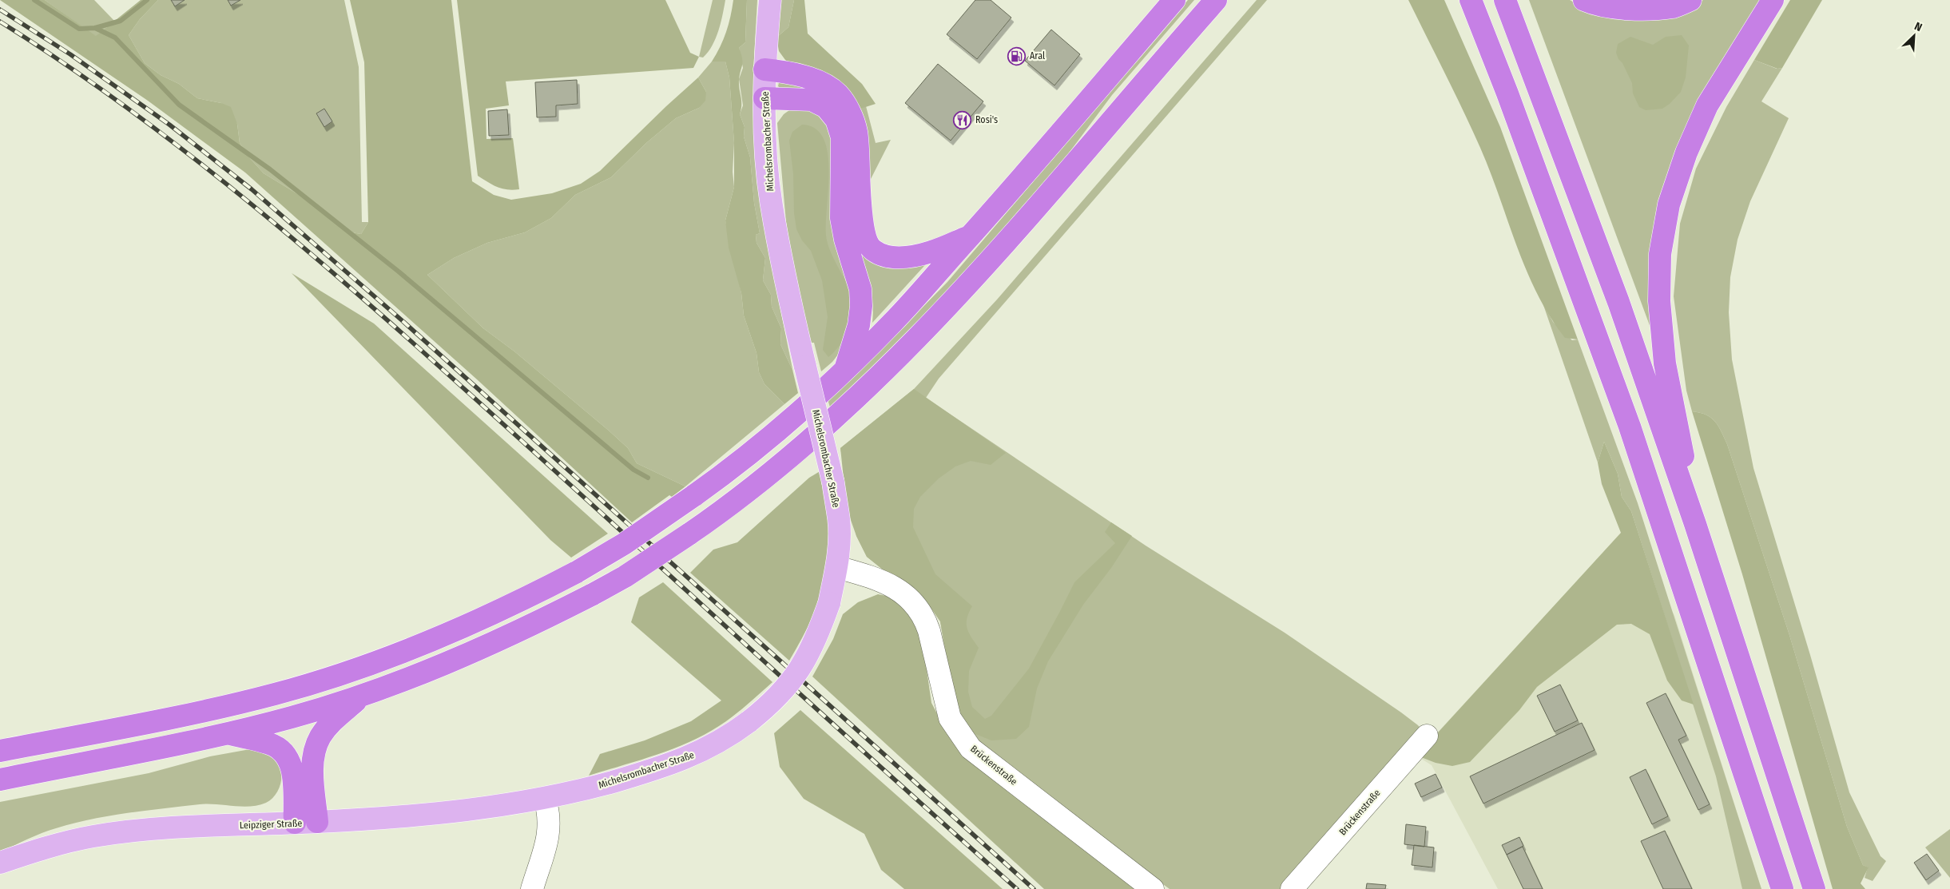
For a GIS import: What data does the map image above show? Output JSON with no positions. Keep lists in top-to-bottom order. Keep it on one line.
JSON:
{"streets":{"main road":["Michelsrombacher Straße","Leipziger Straße"],"street":["Brückenstraße"]},"crossings":[["Michelsrombacher Straße","Brückenstraße"],["Michelsrombacher Straße","Leipziger Straße"]],"places":{"fuel station":["Aral"],"restaurant":["Rosi's"]},"north":"top right"}
